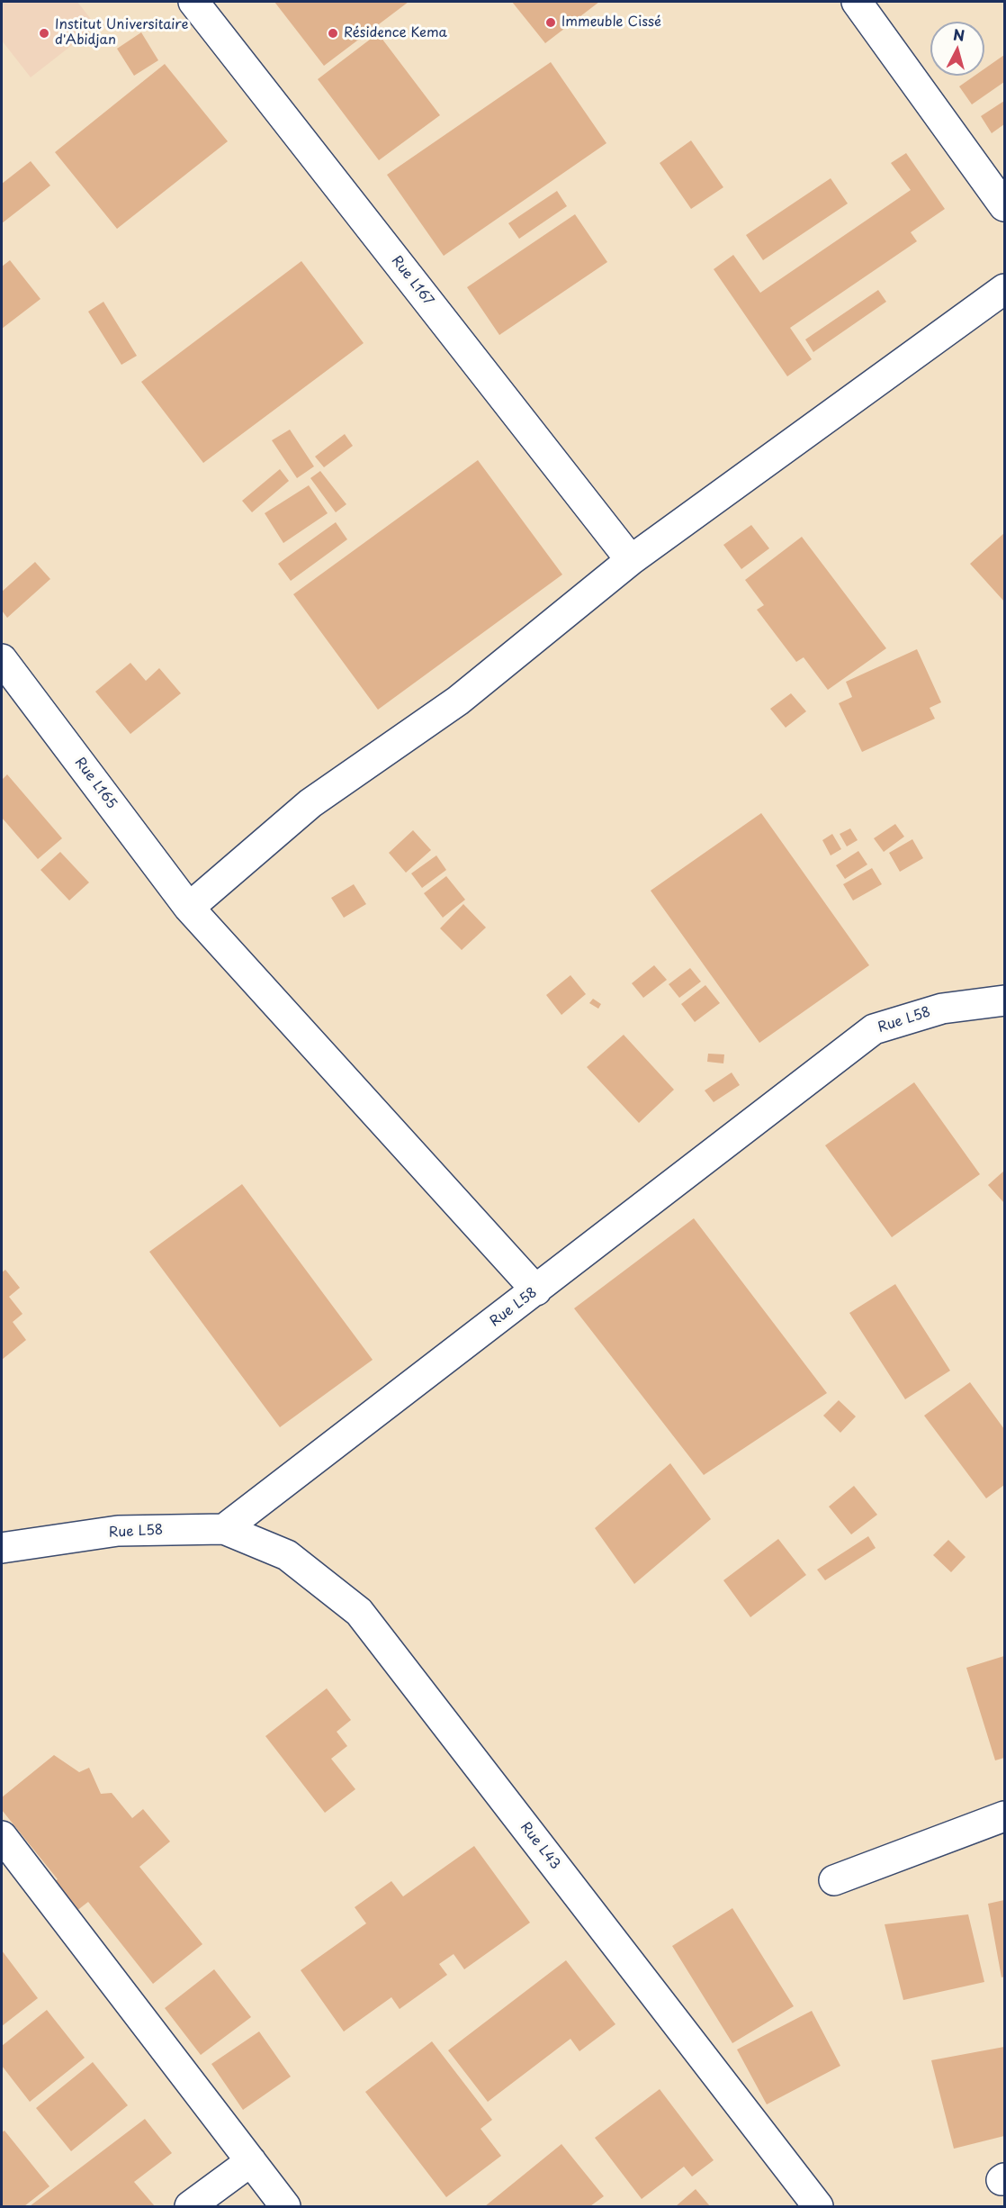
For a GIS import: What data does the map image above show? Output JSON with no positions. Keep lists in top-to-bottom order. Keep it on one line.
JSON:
{"streets":{"street":["Rue L167","Rue L165","Rue L58","Rue L43"]},"crossings":[["Rue L165","Rue L58"],["Rue L58","Rue L43"]],"places":["Immeuble Cissé","Institut Universitaire d'Abidjan","Résidence Kema"],"north":"top"}
